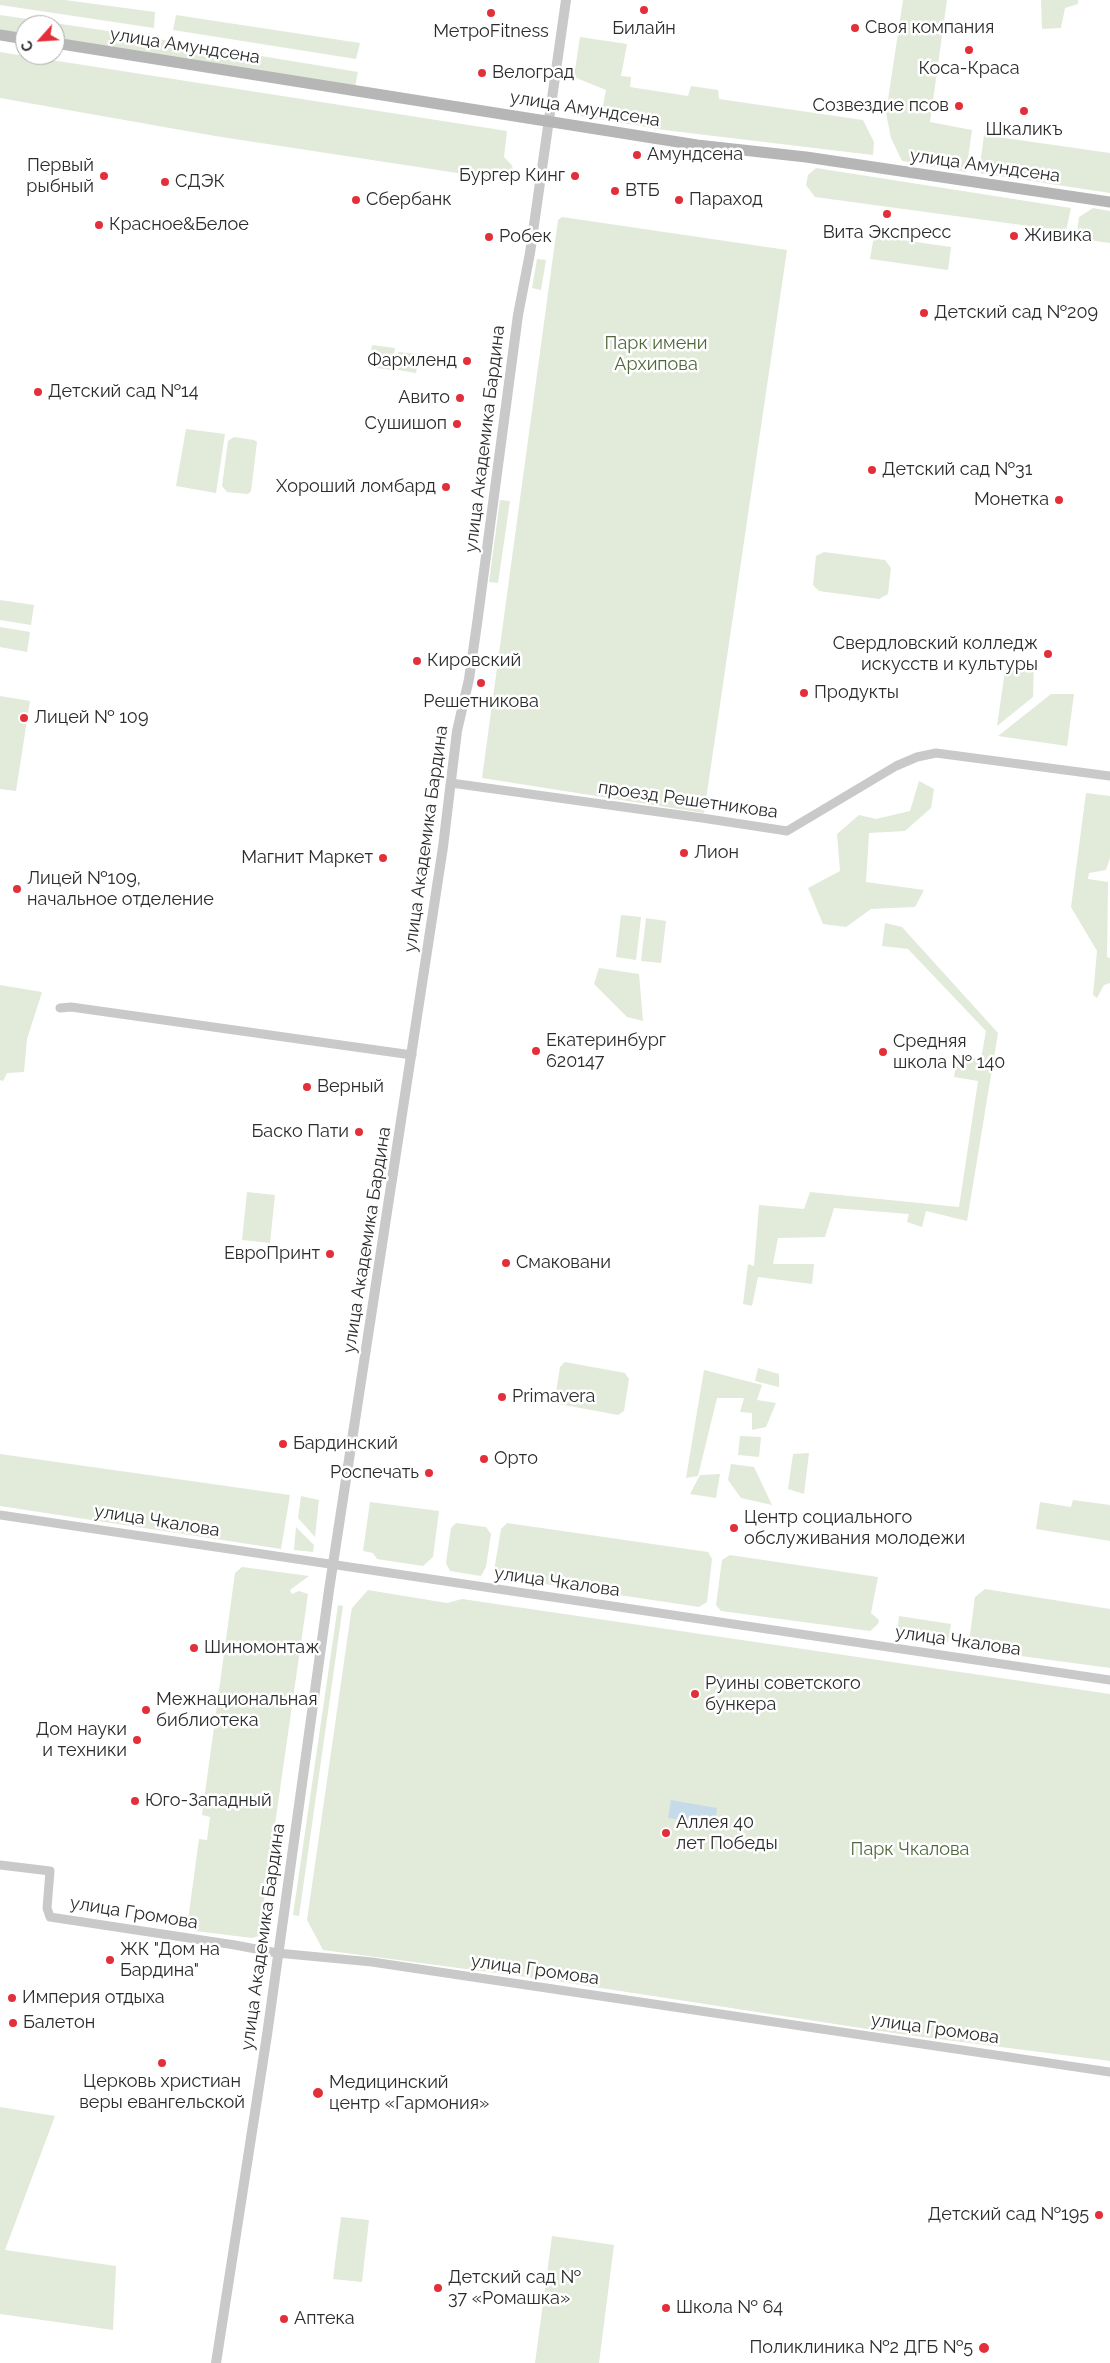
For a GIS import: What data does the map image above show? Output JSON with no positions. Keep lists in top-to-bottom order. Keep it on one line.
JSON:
{"streets":{"main road":["улица Амундсена"],"street":["улица Академика Бардина","проезд Решетникова","улица Чкалова","улица Громова"]},"crossings":[["улица Амундсена","улица Академика Бардина"],["улица Академика Бардина","проезд Решетникова"],["улица Академика Бардина","улица Чкалова"],["улица Академика Бардина","улица Громова"]],"parks":["Парк имени Архипова","Парк Чкалова"],"places":["Билайн","МетроFitness","Своя компания","Коса-Краса","Велоград","Созвездие псов","Шкаликъ","Амундсена","Первый рыбный","Бургер Кинг","СДЭК","ВТБ","Сбербанк","Параход","Вита Экспресс","Красное&Белое","Живика","Робек","Детский сад №209","Фармленд","Детский сад №14","Авито","Сушишоп","Детский сад №31","Хороший ломбард","Монетка","Свердловский колледж искусств и культуры","Кировский","Решетникова","Продукты","Лицей № 109","Лион","Магнит Маркет","Лицей №109, начальное отделение","Екатеринбург 620147","Средняя школа № 140","Верный","Баско Пати","ЕвроПринт","Смаковани","Primavera","Бардинский","Орто","Роспечать","Центр социального обслуживания молодежи","Шиномонтаж","Руины советского бункера","Межнациональная библиотека","Дом науки и техники","Юго-Западный","Аллея 40 лет Победы","ЖК \"Дом на Бардина\"","Империя отдыха","Балетон","Церковь христиан веры евангельской","Медицинский центр «Гармония»","Детский сад №195","Детский сад № 37 «Ромашка»","Школа № 64","Аптека","Поликлиника №2 ДГБ №5"],"north":"bottom left"}
